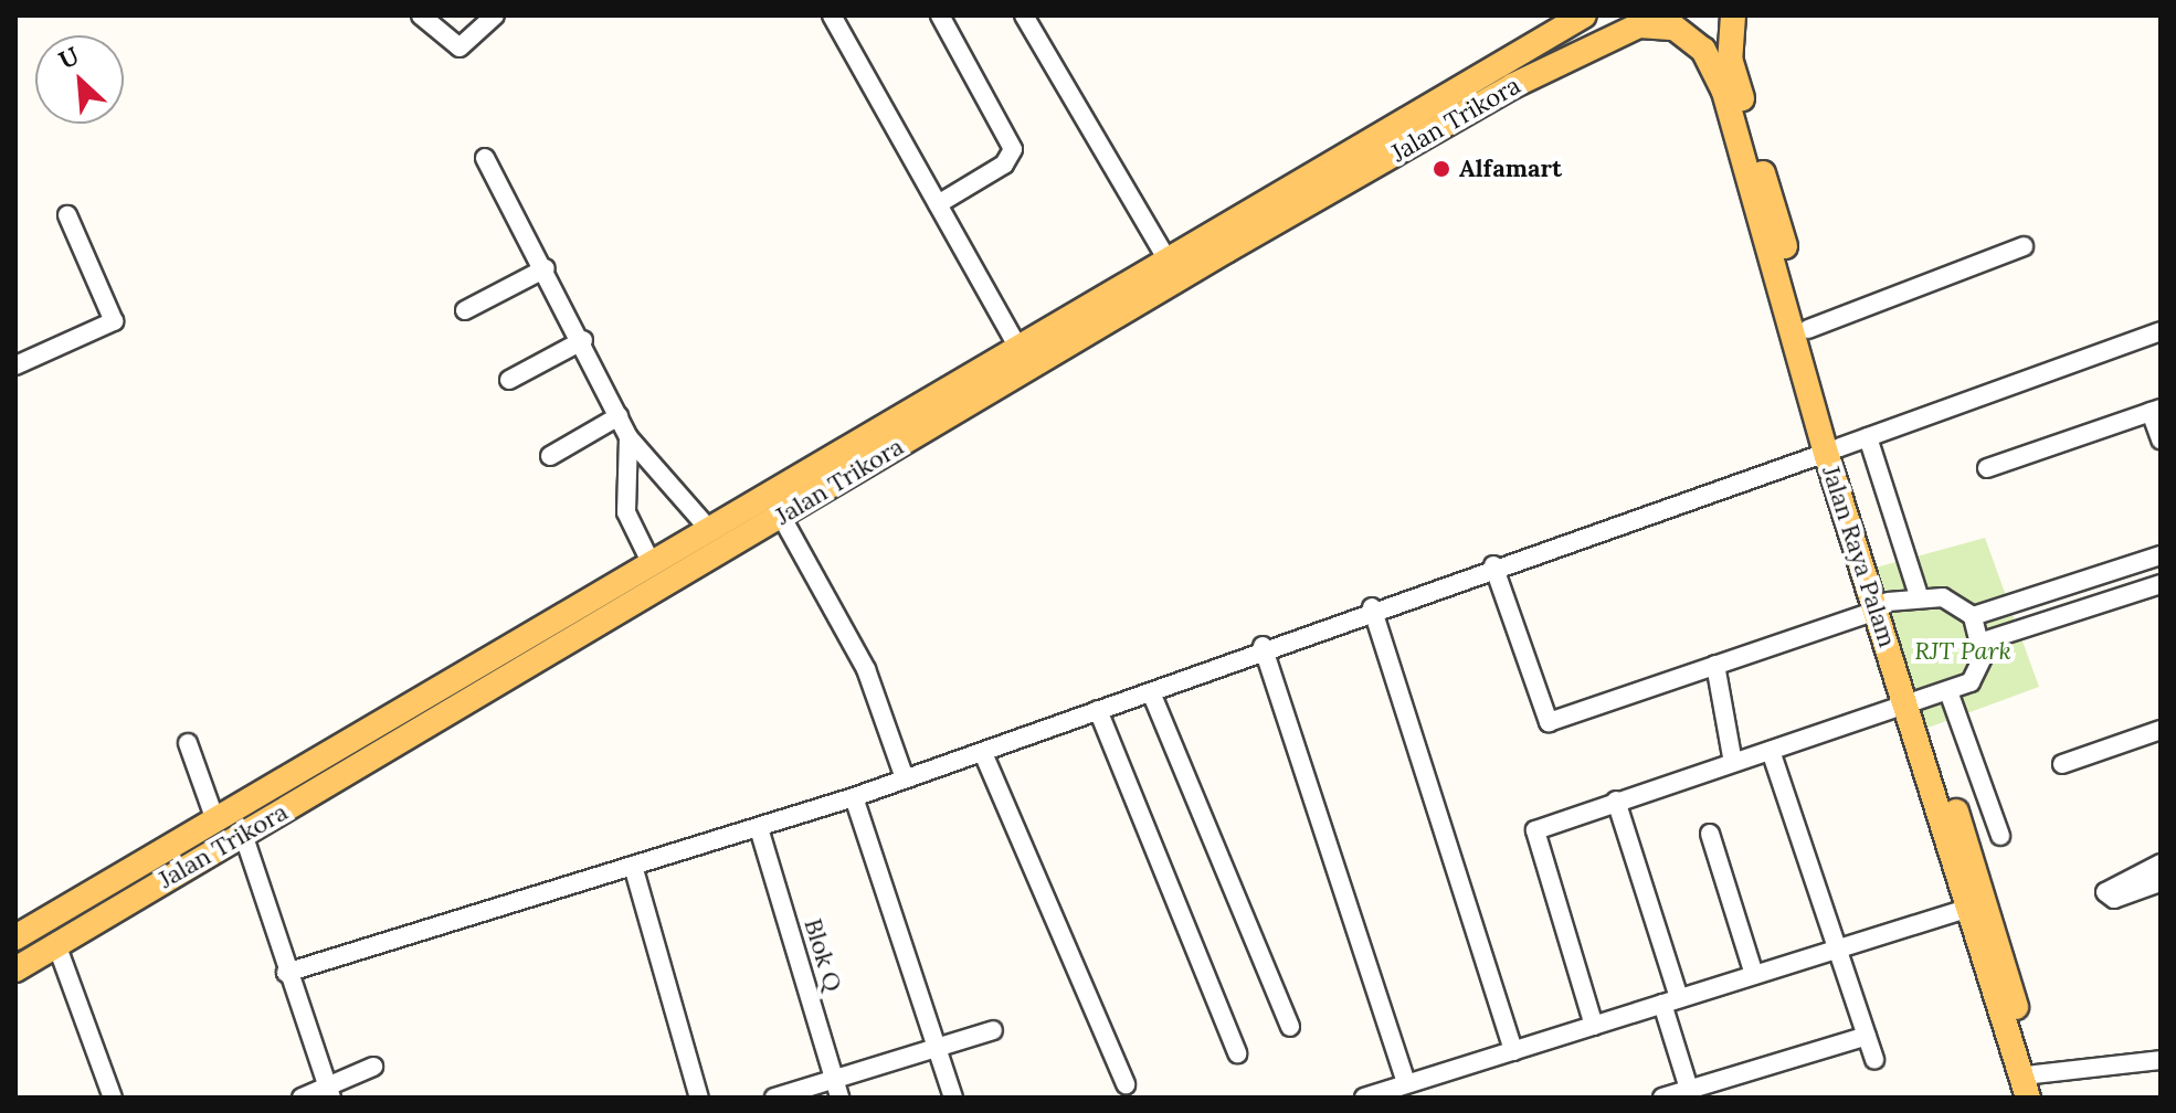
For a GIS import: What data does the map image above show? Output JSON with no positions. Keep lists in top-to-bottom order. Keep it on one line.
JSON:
{"streets":{"main road":["Jalan Trikora","Jalan Raya Palam"],"street":["Blok Q"]},"crossings":[["Jalan Trikora","Jalan Raya Palam"]],"parks":["RJT Park"],"places":["Alfamart"],"north":"top left"}
